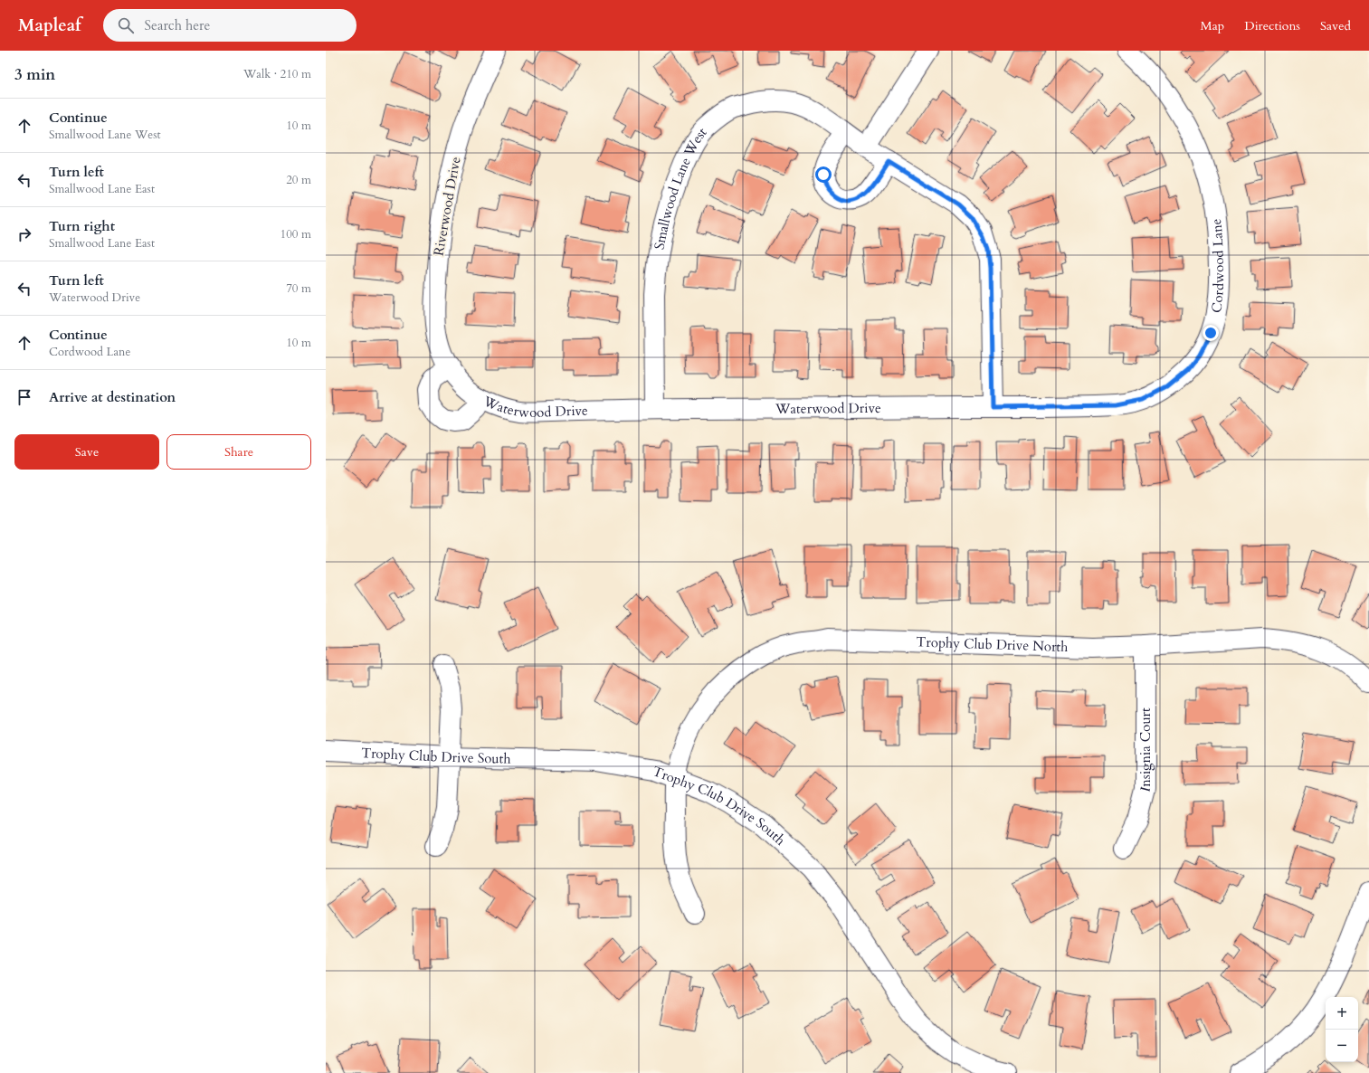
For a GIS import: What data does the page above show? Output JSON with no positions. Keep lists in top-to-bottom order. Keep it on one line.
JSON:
{"streets":{"street":["Smallwood Lane West","Riverwood Drive","Cordwood Lane","Waterwood Drive","Trophy Club Drive North","Insignia Court","Trophy Club Drive South"]},"crossings":[["Smallwood Lane West","Waterwood Drive"],["Riverwood Drive","Waterwood Drive"],["Cordwood Lane","Waterwood Drive"],["Trophy Club Drive North","Insignia Court"],["Trophy Club Drive North","Trophy Club Drive South"]],"page":{"header":"Mapleaf","search":"Search here","nav":["Map","Directions","Saved"],"heading":["3 min","Walk · 210 m"],"list":[["Continue","Smallwood Lane West","10 m"],["Turn left","Smallwood Lane East","20 m"],["Turn right","Smallwood Lane East","100 m"],["Turn left","Waterwood Drive","70 m"],["Continue","Cordwood Lane","10 m"],"Arrive at destination"],"buttons":["Save","Share"],"map_buttons":["+","−"]}}
